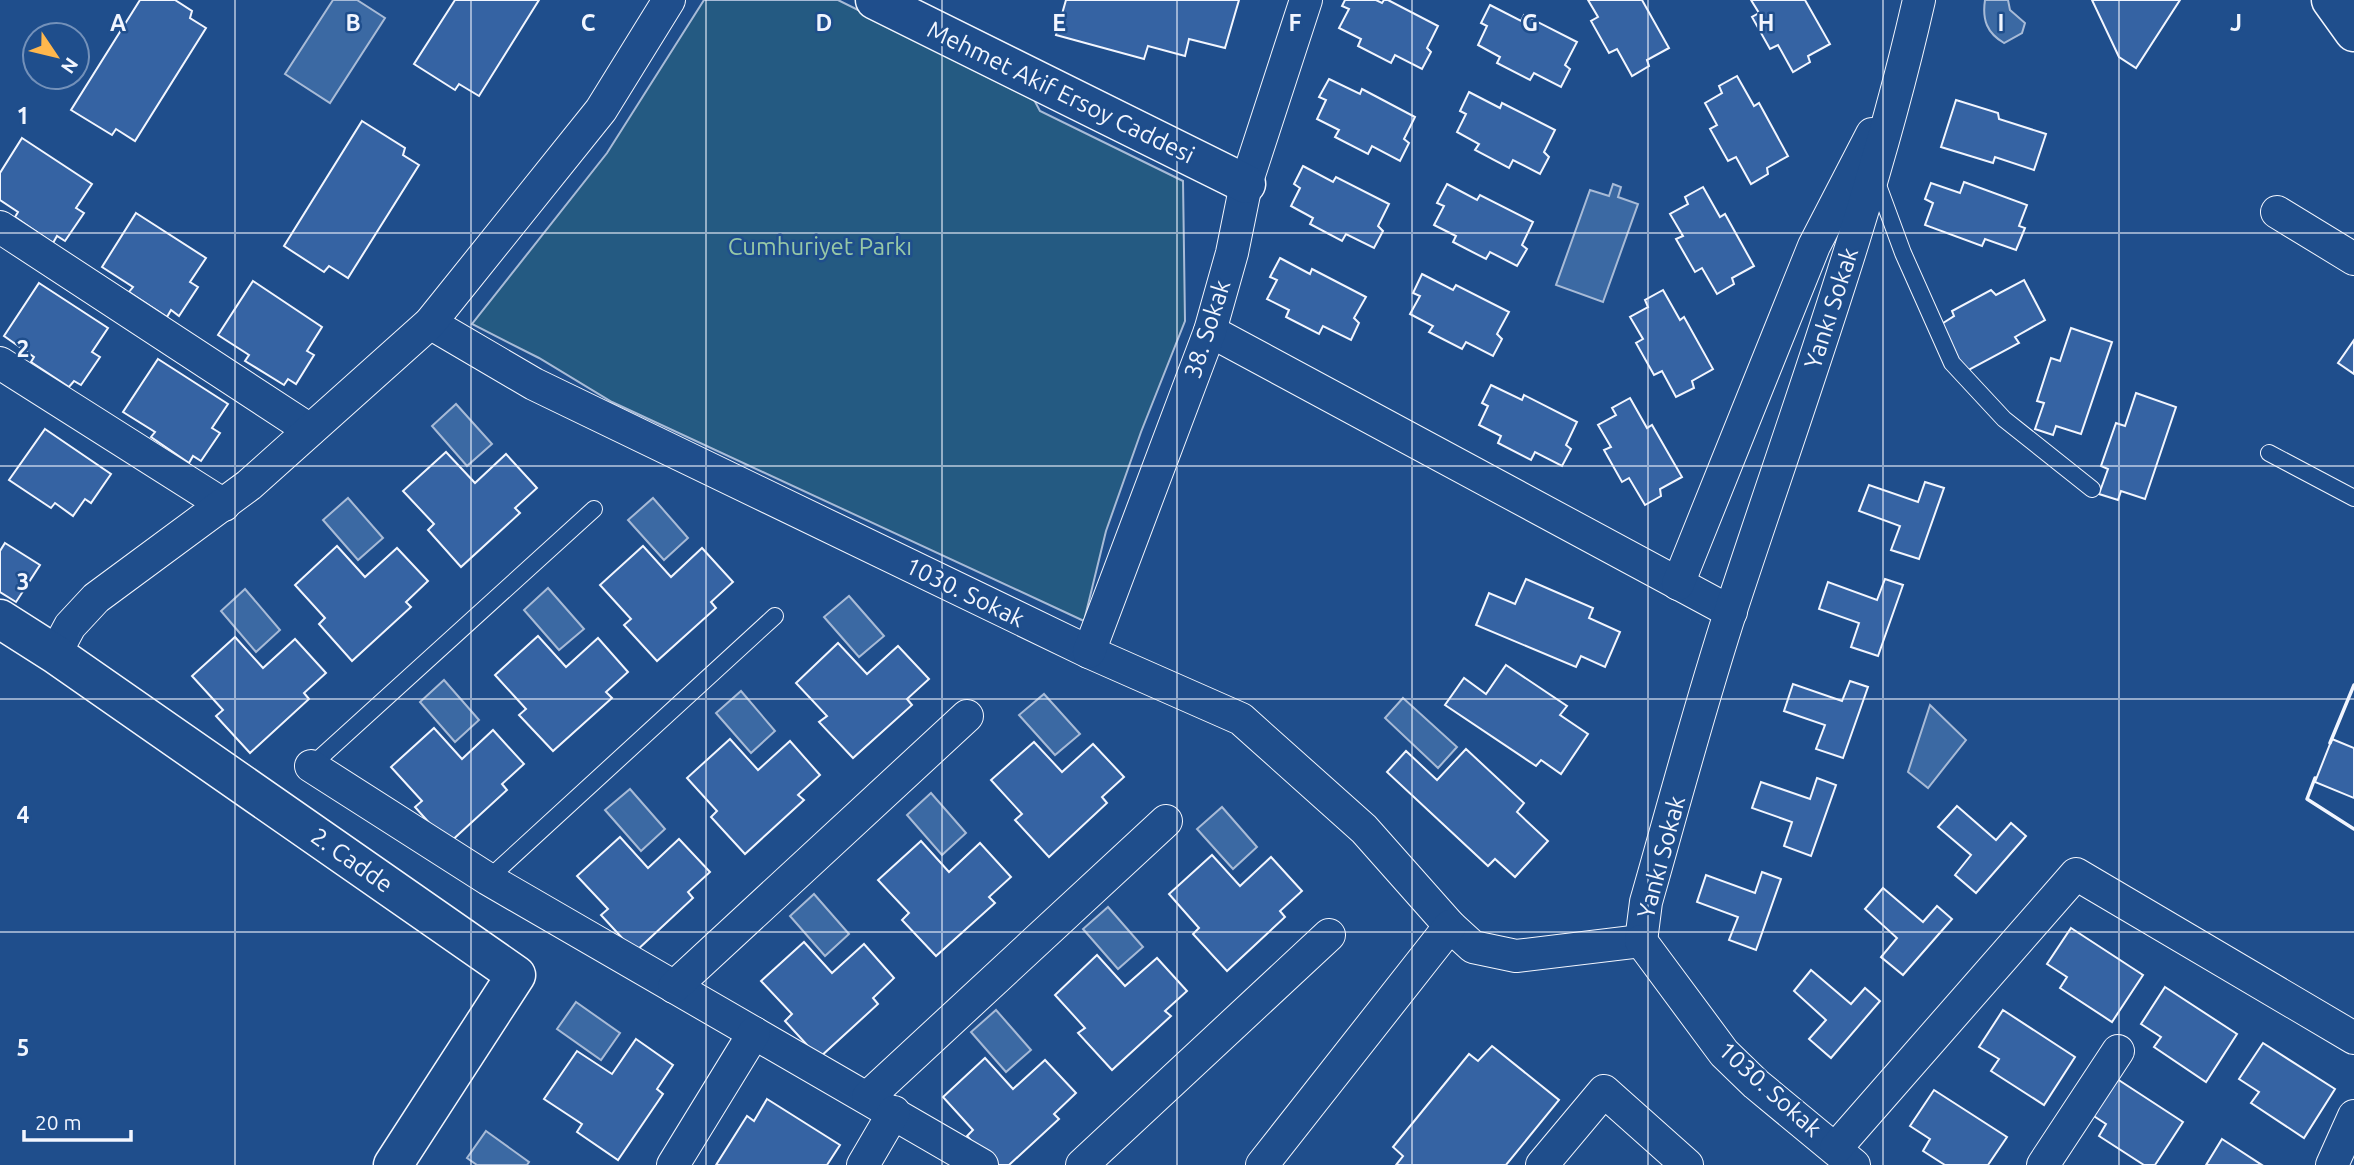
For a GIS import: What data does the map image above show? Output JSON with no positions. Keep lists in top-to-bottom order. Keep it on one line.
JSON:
{"streets":{"street":["Mehmet Akif Ersoy Caddesi","Yankı Sokak","38. Sokak","1030. Sokak","2. Cadde"]},"crossings":[["Mehmet Akif Ersoy Caddesi","38. Sokak"],["Yankı Sokak","1030. Sokak"],["38. Sokak","1030. Sokak"]],"parks":["Cumhuriyet Parkı"],"scale_bar":"20 m","north":"bottom right","grid":{"columns":["A","B","C","D","E","F","G","H","I","J"],"rows":["1","2","3","4","5"]}}
